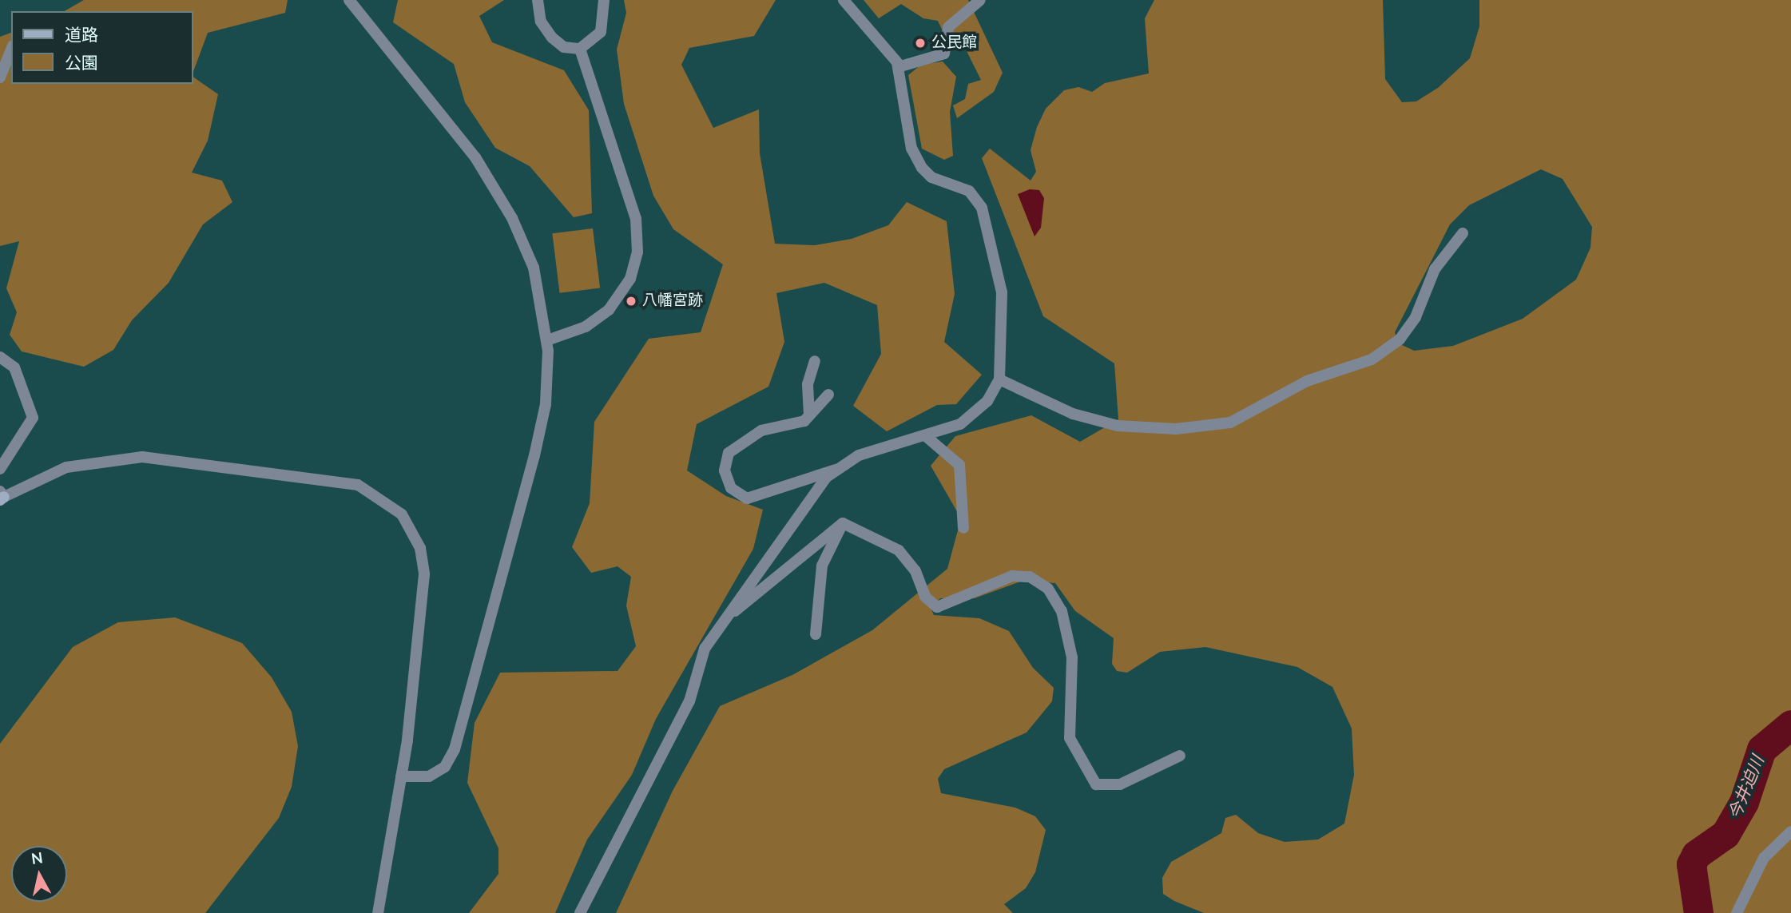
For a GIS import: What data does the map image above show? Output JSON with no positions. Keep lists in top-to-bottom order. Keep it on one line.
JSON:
{"water":["今井迫川"],"places":["公民館","八幡宮跡"],"legend":["道路","公園"],"north":"top"}
